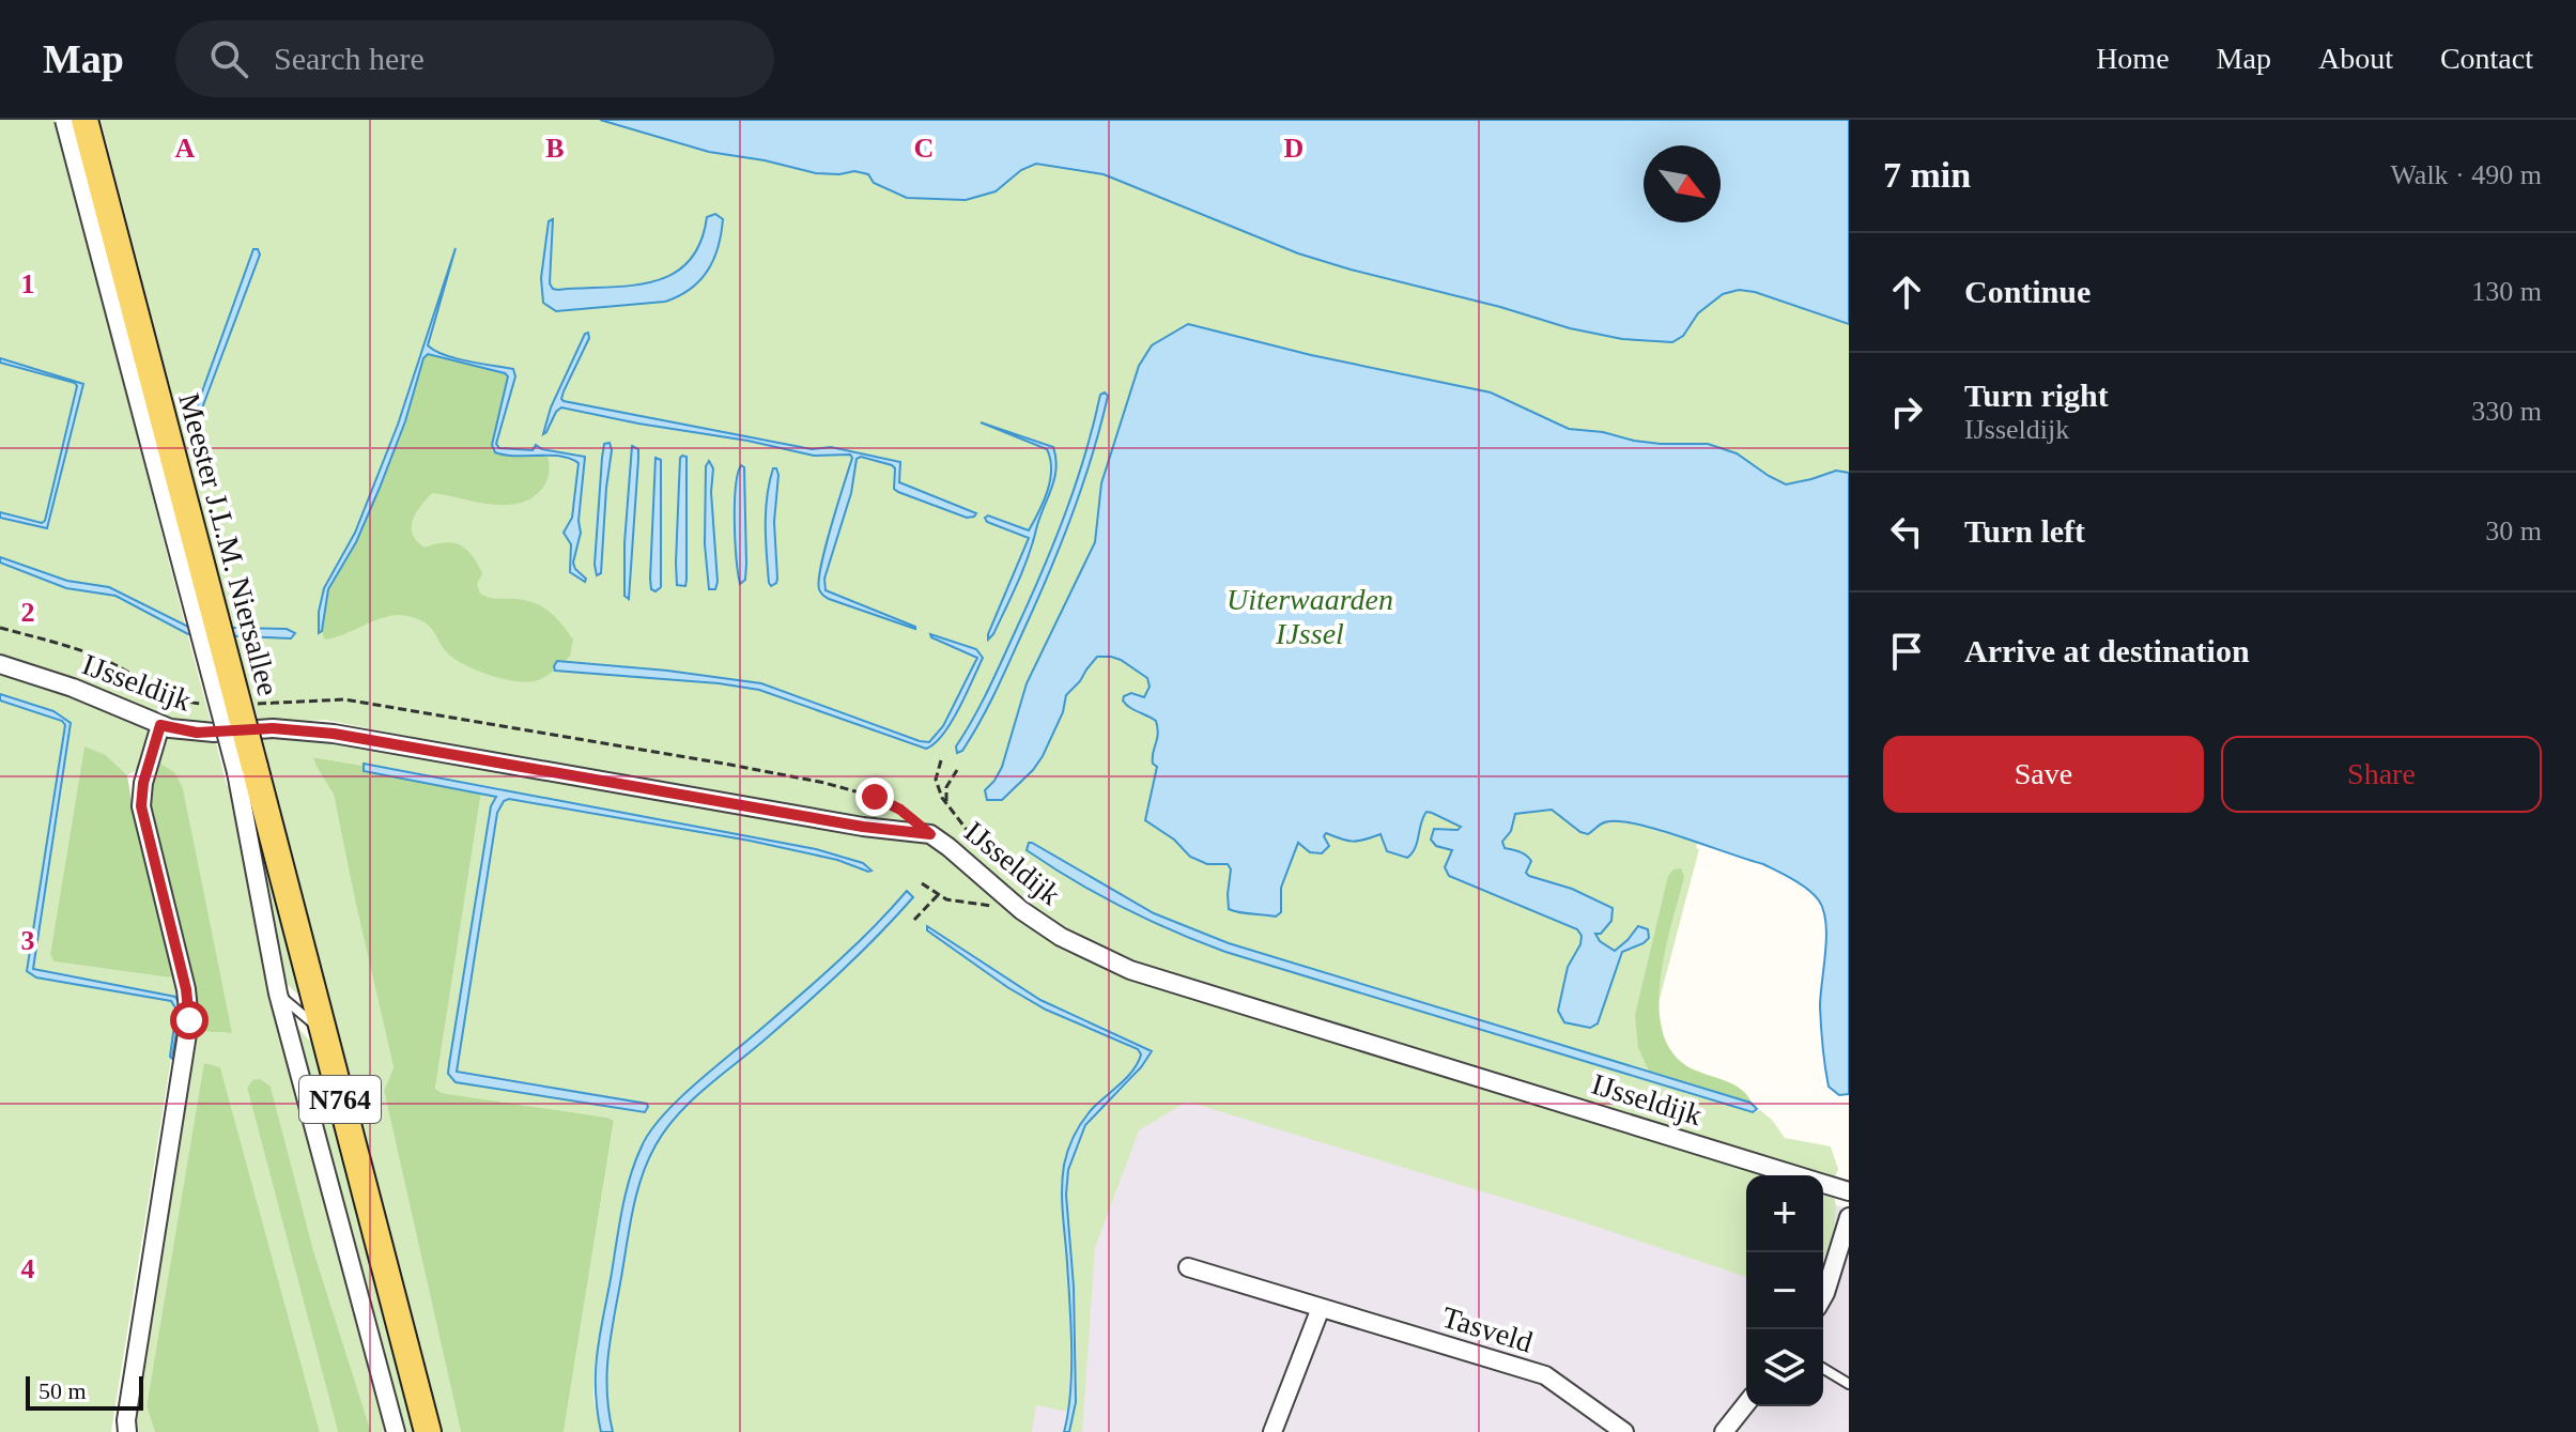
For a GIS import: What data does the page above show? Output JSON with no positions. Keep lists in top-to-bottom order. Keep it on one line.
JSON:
{"streets":{"main road":["Meester J.L.M. Niersallee","N764"],"street":["IJsseldijk","Tasveld"]},"parks":["Uiterwaarden IJssel"],"scale_bar":"50 m","north":"bottom right","page":{"header":"Map","search":"Search here","nav":["Home","Map","About","Contact"],"heading":["7 min","Walk · 490 m"],"list":[["Continue","130 m"],["Turn right","IJsseldijk","330 m"],["Turn left","30 m"],"Arrive at destination"],"buttons":["Save","Share"],"map_buttons":["+","−"],"scale":"50 m"},"grid":{"columns":["A","B","C","D"],"rows":["1","2","3","4"]}}
